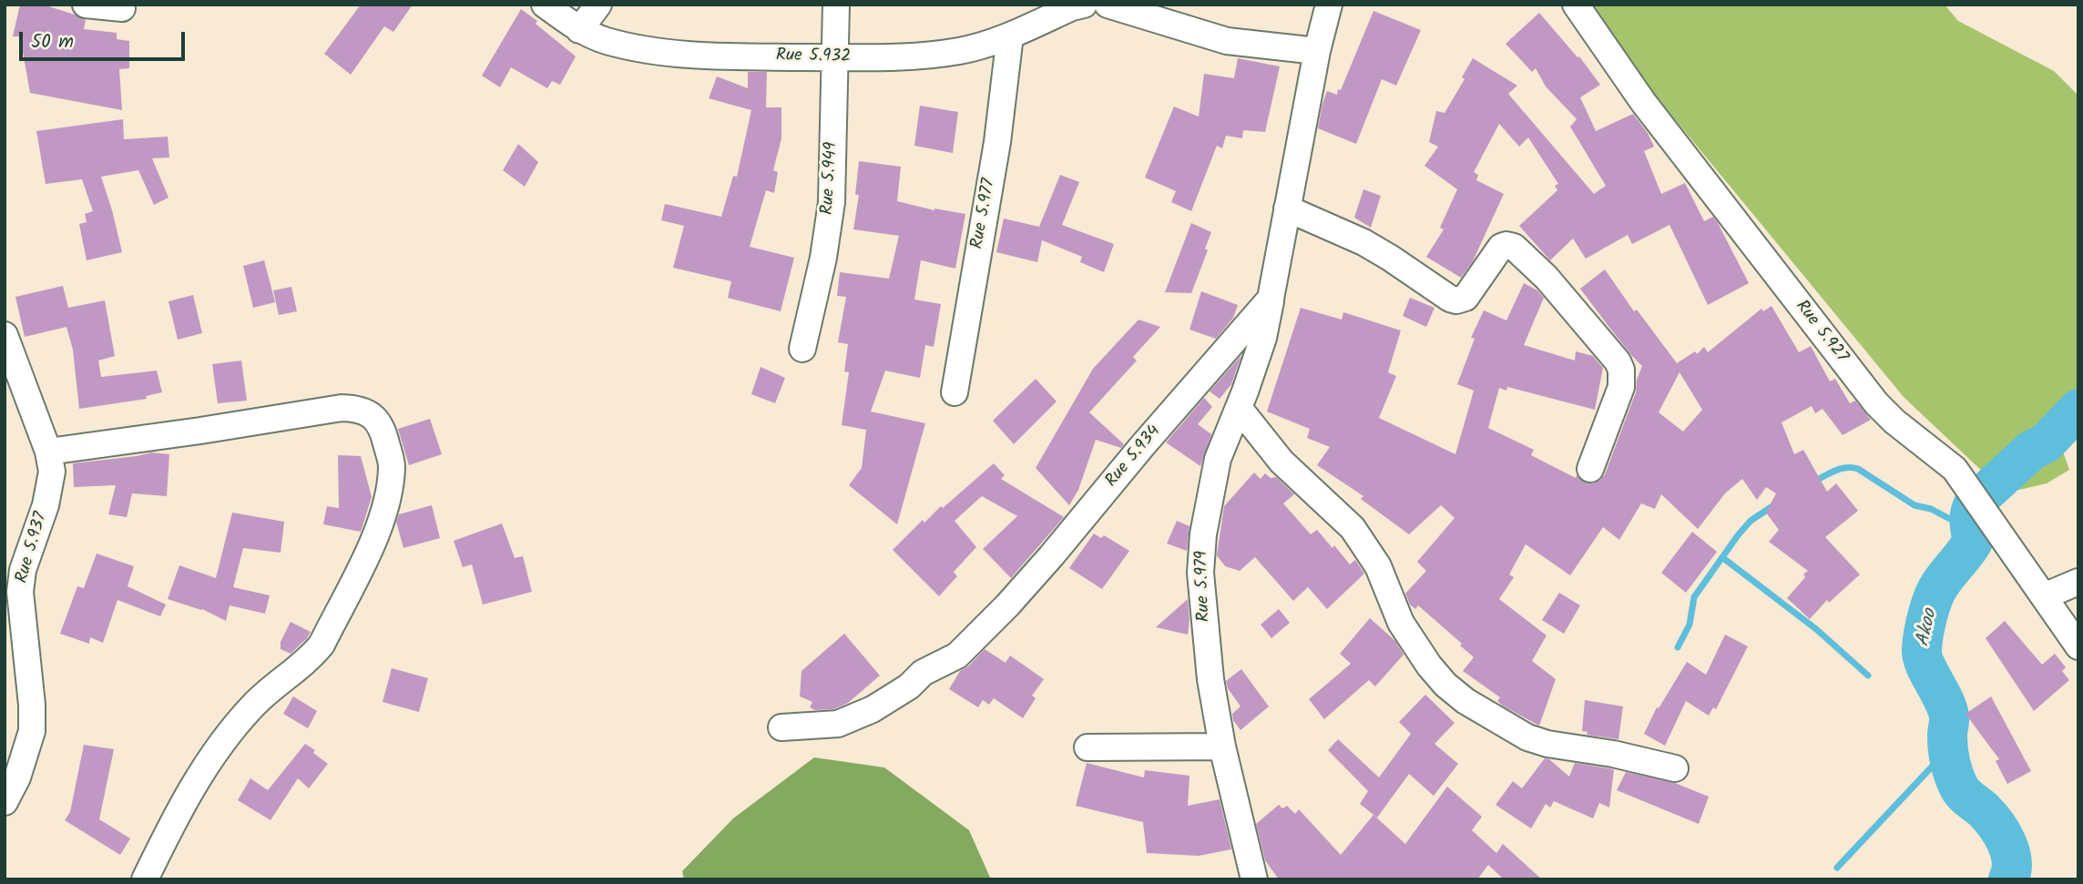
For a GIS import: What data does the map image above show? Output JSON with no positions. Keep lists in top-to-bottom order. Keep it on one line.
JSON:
{"streets":{"street":["Rue 5.932","Rue 5.949","Rue 5.977","Rue 5.927","Rue 5.934","Rue 5.937","Rue 5.979"]},"crossings":[["Rue 5.932","Rue 5.949"],["Rue 5.932","Rue 5.977"],["Rue 5.934","Rue 5.979"]],"water":["Akoo"],"scale_bar":"50 m"}
